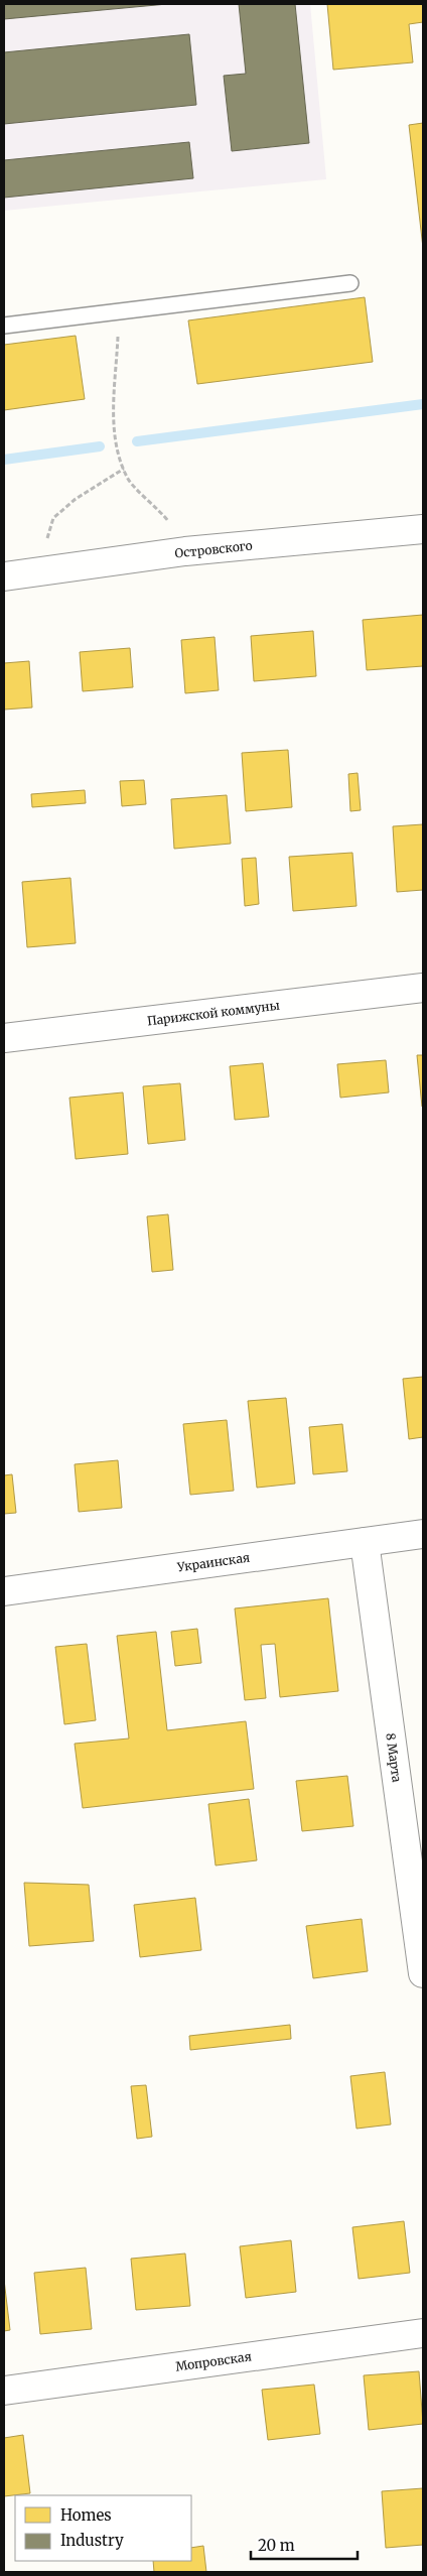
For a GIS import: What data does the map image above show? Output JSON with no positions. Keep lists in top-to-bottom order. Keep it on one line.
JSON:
{"streets":{"street":["Островского","Парижской коммуны","Украинская","8 Марта","Мопровская"]},"crossings":[["Украинская","8 Марта"]],"legend":["Homes","Industry"],"scale_bar":"20 m"}
